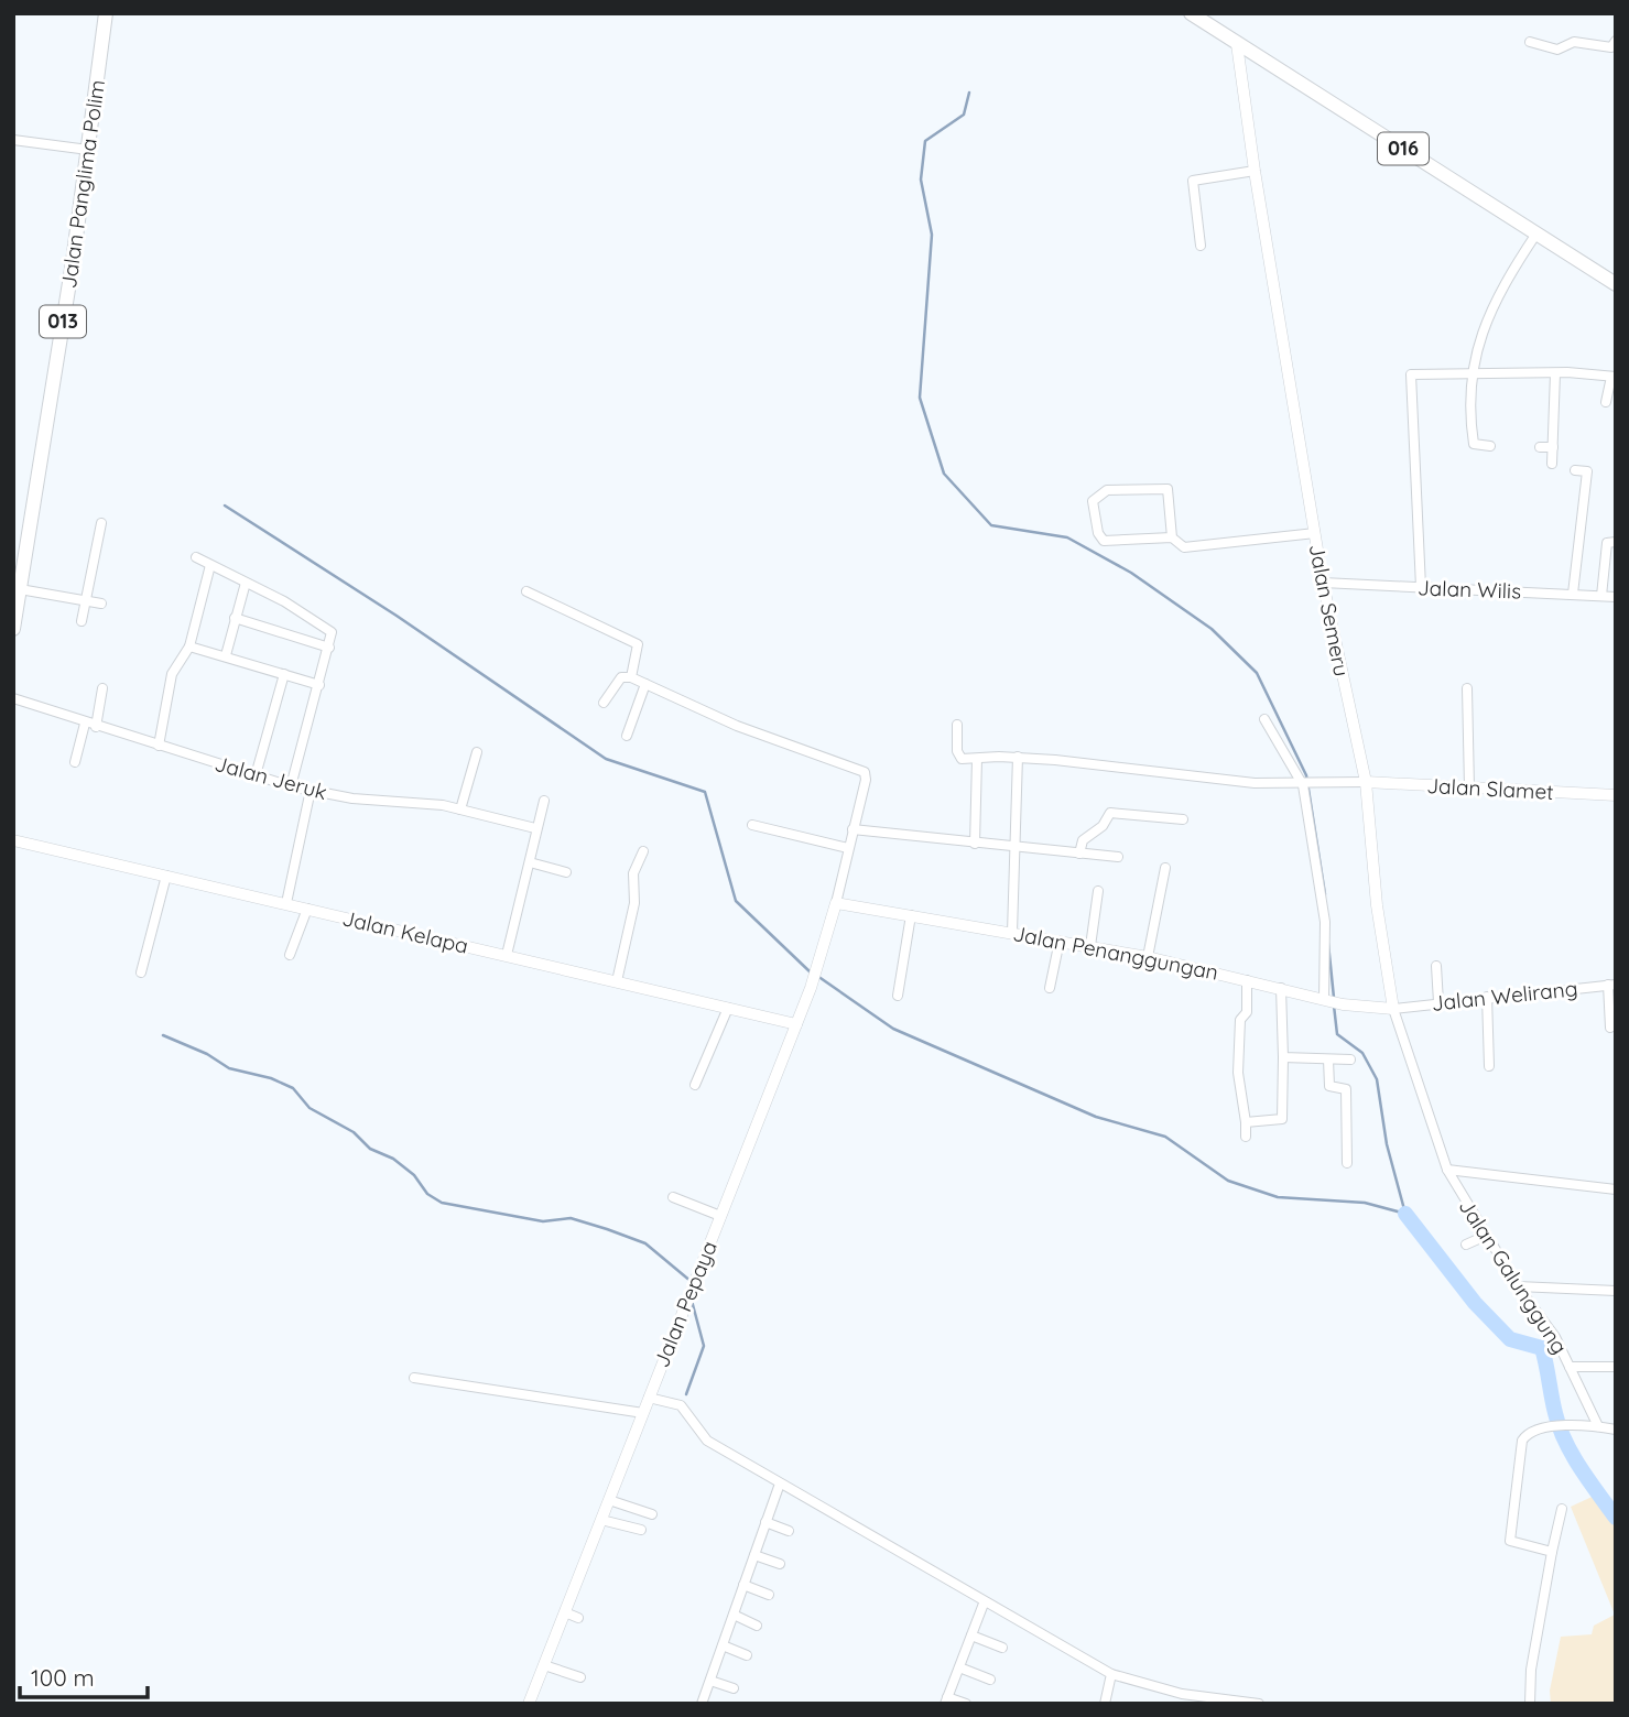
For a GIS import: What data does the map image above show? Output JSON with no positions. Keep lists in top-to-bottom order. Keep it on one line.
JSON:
{"streets":{"main road":["016","Jalan Panglima Polim","013"],"street":["Jalan Wilis","Jalan Semeru","Jalan Jeruk","Jalan Slamet","Jalan Kelapa","Jalan Penanggungan","Jalan Welirang","Jalan Galunggung","Jalan Pepaya"]},"crossings":[["016","Jalan Semeru"],["Jalan Wilis","Jalan Semeru"],["Jalan Semeru","Jalan Slamet"],["Jalan Semeru","Jalan Penanggungan"],["Jalan Semeru","Jalan Welirang"],["Jalan Semeru","Jalan Galunggung"],["Jalan Kelapa","Jalan Pepaya"],["Jalan Penanggungan","Jalan Welirang"],["Jalan Penanggungan","Jalan Pepaya"]],"scale_bar":"100 m"}
